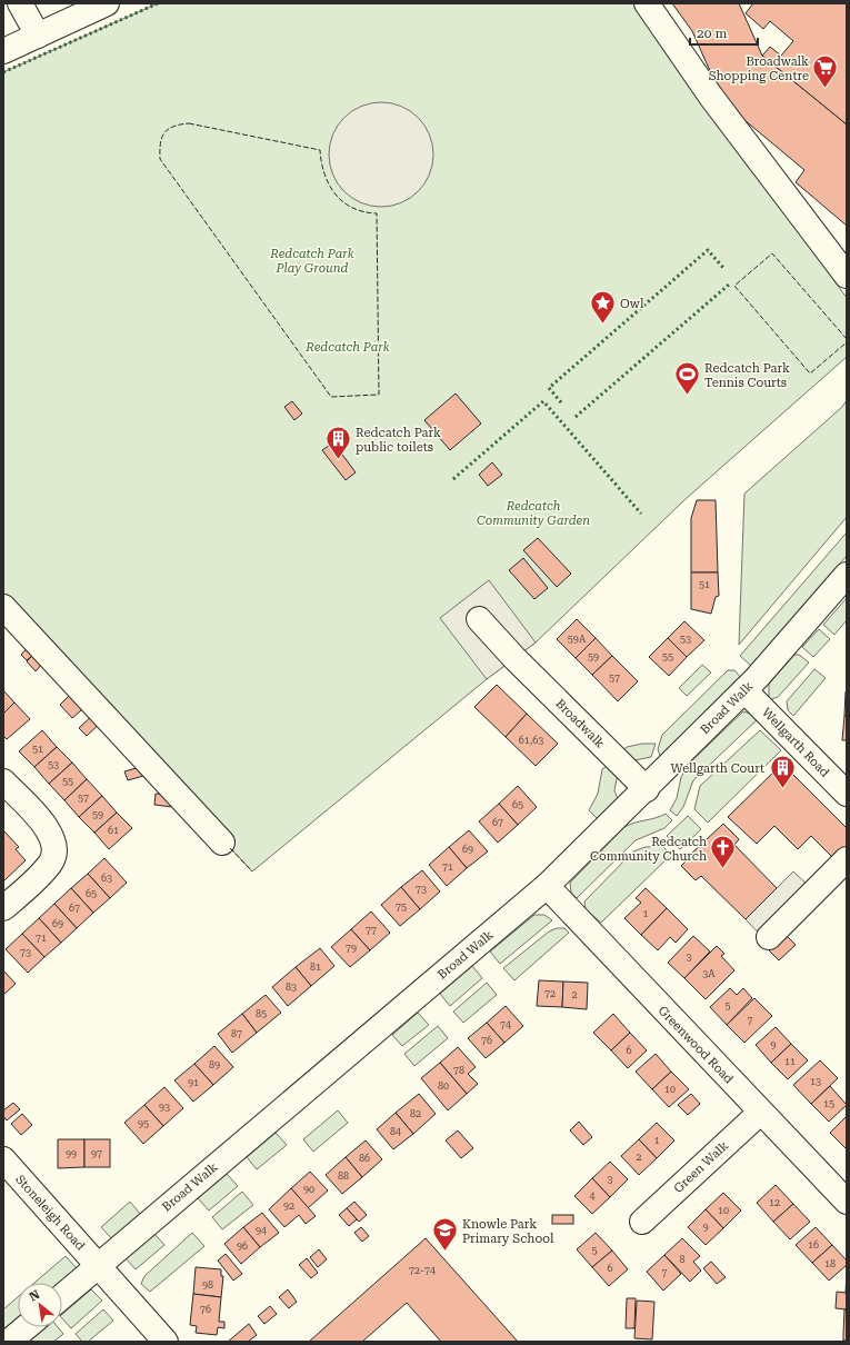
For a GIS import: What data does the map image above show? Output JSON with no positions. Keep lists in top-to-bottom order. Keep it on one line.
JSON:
{"streets":{"street":["Broad Walk","Broadwalk","Wellgarth Road","Greenwood Road","Green Walk","Stoneleigh Road"]},"crossings":[["Broad Walk","Broadwalk"],["Broad Walk","Wellgarth Road"],["Broad Walk","Greenwood Road"],["Broad Walk","Stoneleigh Road"],["Greenwood Road","Green Walk"]],"parks":["Redcatch Park Play Ground","Redcatch Park","Redcatch Community Garden"],"places":{"supermarket":["Broadwalk Shopping Centre"],"place":["Owl"],"sports":["Redcatch Park Tennis Courts"],"building":["Redcatch Park public toilets","Wellgarth Court"],"church":["Redcatch Community Church"],"school or university":["Knowle Park Primary School"]},"house_numbers":["51","59A","53","59","55","57","61,63","51","53","55","57","65","59","67","61","69","71","63","73","65","75","67","1","69","77","71","79","73","3","81","3A","83","72","2","5","85","7","74","87","76","9","6","11","89","78","13","91","80","10","15","93","82","95","84","1","99","97","2","86","88","3","90","4","12","92","10","9","94","16","96","5","8","18","6","72-74","7","98","76"],"scale_bar":"20 m","north":"top left"}
